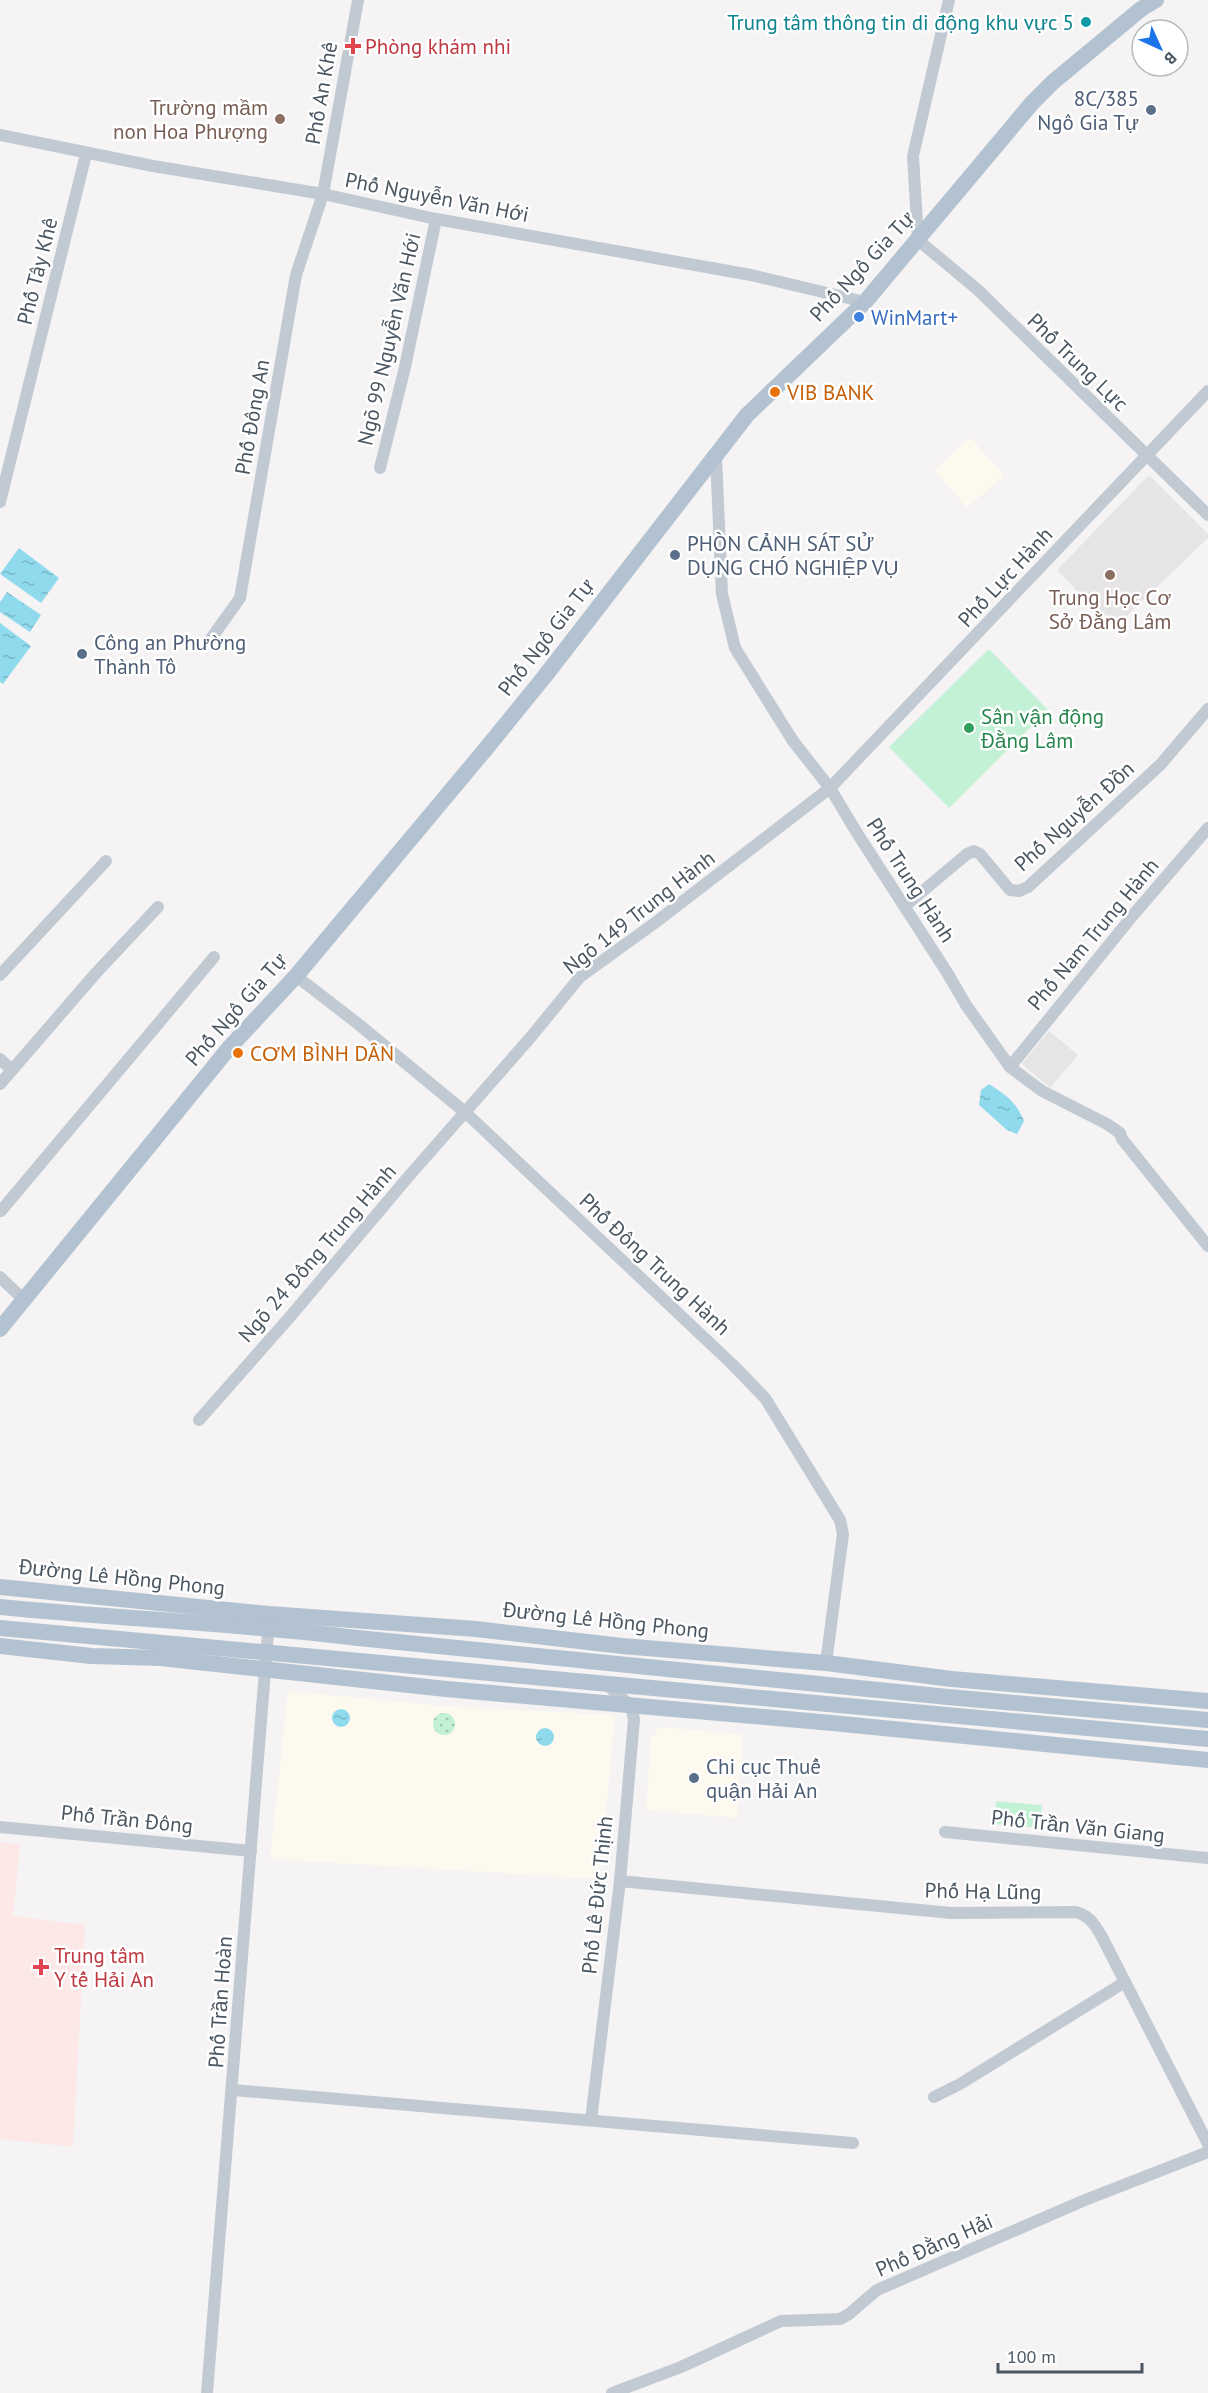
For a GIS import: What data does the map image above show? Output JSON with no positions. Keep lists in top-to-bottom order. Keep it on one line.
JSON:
{"streets":{"main road":["Phố Ngô Gia Tự","Đường Lê Hồng Phong"],"street":["Phố An Khê","Phố Nguyễn Văn Hới","Phố Tây Khê","Ngõ 99 Nguyễn Văn Hới","Phố Trung Lực","Phố Đông An","Phố Lực Hành","Phố Nguyễn Đồn","Phố Trung Hành","Ngõ 149 Trung Hành","Phố Nam Trung Hành","Ngõ 24 Đông Trung Hành","Phố Đông Trung Hành","Phố Trần Đông","Phố Trần Văn Giang","Phố Hạ Lũng","Phố Lê Đức Thịnh","Phố Trần Hoàn","Phố Đằng Hải"]},"crossings":[["Phố An Khê","Phố Nguyễn Văn Hới"],["Phố An Khê","Phố Đông An"],["Phố Nguyễn Văn Hới","Phố Ngô Gia Tự"],["Phố Nguyễn Văn Hới","Phố Tây Khê"],["Phố Nguyễn Văn Hới","Ngõ 99 Nguyễn Văn Hới"],["Phố Nguyễn Văn Hới","Phố Đông An"],["Phố Ngô Gia Tự","Phố Trung Lực"],["Phố Ngô Gia Tự","Phố Trung Hành"],["Phố Ngô Gia Tự","Phố Đông Trung Hành"],["Phố Trung Lực","Phố Lực Hành"],["Phố Lực Hành","Phố Trung Hành"],["Phố Lực Hành","Ngõ 149 Trung Hành"],["Phố Nguyễn Đồn","Phố Trung Hành"],["Phố Trung Hành","Ngõ 149 Trung Hành"],["Phố Trung Hành","Phố Nam Trung Hành"],["Ngõ 149 Trung Hành","Ngõ 24 Đông Trung Hành"],["Ngõ 149 Trung Hành","Phố Đông Trung Hành"],["Ngõ 24 Đông Trung Hành","Phố Đông Trung Hành"],["Phố Đông Trung Hành","Đường Lê Hồng Phong"],["Đường Lê Hồng Phong","Phố Trần Hoàn"],["Phố Trần Đông","Phố Trần Hoàn"],["Phố Hạ Lũng","Phố Lê Đức Thịnh"]],"places":{"other":["Trung tâm thông tin di động khu vực 5","8C/385 Ngô Gia Tự","Trường mầm non Hoa Phượng","WinMart+","VIB BANK","PHÒN CẢNH SÁT SỬ DỤNG CHÓ NGHIỆP VỤ","Trung Học Cơ Sở Đằng Lâm","Công an Phường Thành Tô","Sân vận động Đằng Lâm","CƠM BÌNH DÂN","Chi cục Thuế quận Hải An"],"health":["Phòng khám nhi","Trung tâm Y tế Hải An"]},"scale_bar":"100 m","north":"bottom right"}
